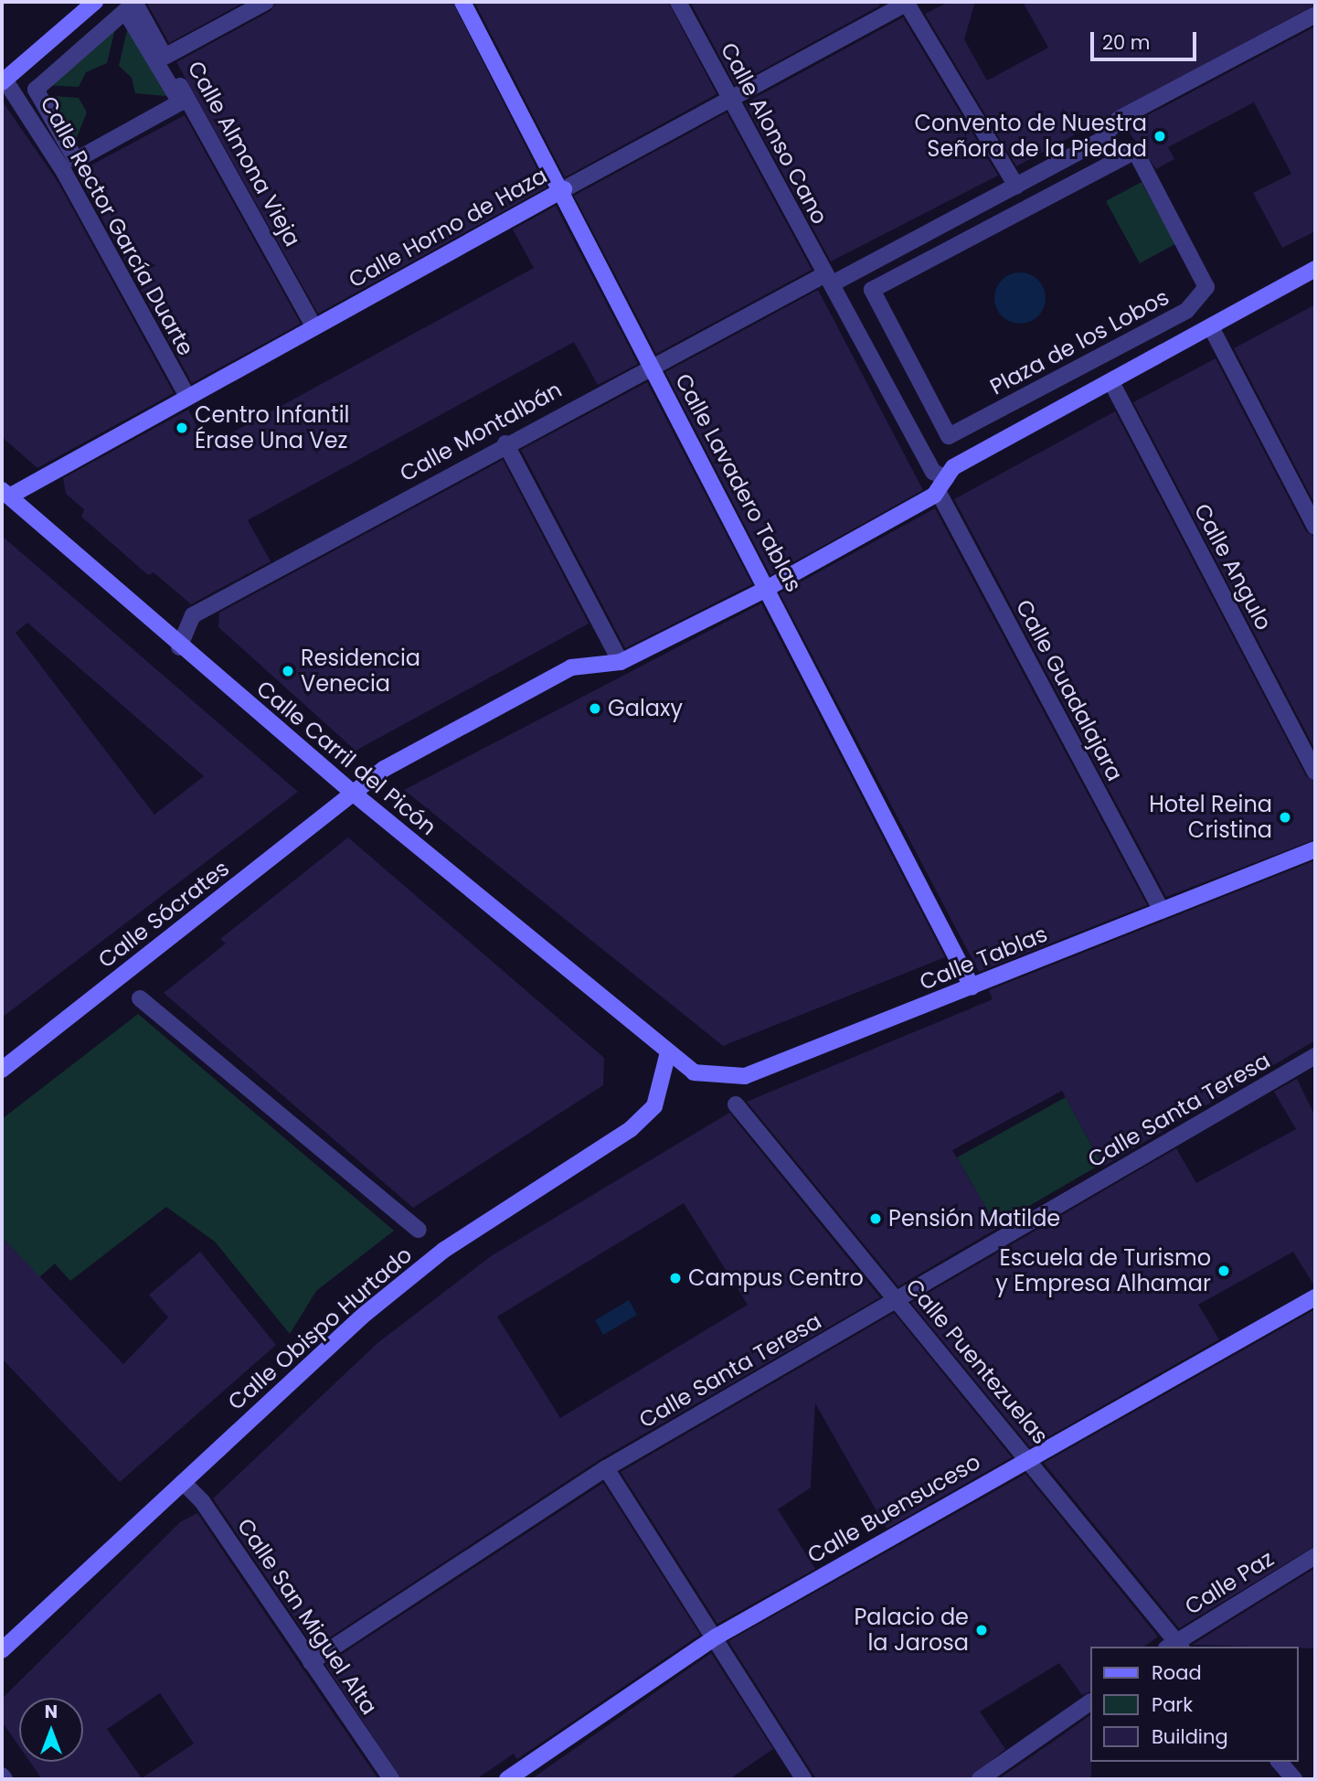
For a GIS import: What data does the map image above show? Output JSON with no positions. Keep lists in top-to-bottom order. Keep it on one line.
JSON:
{"streets":{"street":["Calle Alonso Cano","Calle Almona Vieja","Calle Rector García Duarte","Calle Horno de Haza","Plaza de los Lobos","Calle Montalbán","Calle Lavadero Tablas","Calle Angulo","Calle Guadalajara","Calle Carril del Picón","Calle Sócrates","Calle Tablas","Calle Santa Teresa","Calle Obispo Hurtado","Calle Puentezuelas","Calle Buensuceso","Calle Paz","Calle San Miguel Alta"]},"crossings":[["Calle Alonso Cano","Calle Horno de Haza"],["Calle Alonso Cano","Calle Montalbán"],["Calle Almona Vieja","Calle Horno de Haza"],["Calle Rector García Duarte","Calle Horno de Haza"],["Calle Horno de Haza","Calle Lavadero Tablas"],["Calle Horno de Haza","Calle Carril del Picón"],["Calle Montalbán","Calle Lavadero Tablas"],["Calle Montalbán","Calle Carril del Picón"],["Calle Lavadero Tablas","Calle Tablas"],["Calle Guadalajara","Calle Tablas"],["Calle Carril del Picón","Calle Sócrates"],["Calle Carril del Picón","Calle Tablas"],["Calle Carril del Picón","Calle Obispo Hurtado"],["Calle Tablas","Calle Obispo Hurtado"],["Calle Santa Teresa","Calle Puentezuelas"],["Calle Santa Teresa","Calle San Miguel Alta"],["Calle Obispo Hurtado","Calle San Miguel Alta"],["Calle Puentezuelas","Calle Buensuceso"],["Calle Puentezuelas","Calle Paz"]],"places":["Convento de Nuestra Señora de la Piedad","Centro Infantil Érase Una Vez","Residencia Venecia","Galaxy","Hotel Reina Cristina","Pensión Matilde","Escuela de Turismo y Empresa Alhamar","Campus Centro","Palacio de la Jarosa"],"legend":["Road","Park","Building"],"scale_bar":"20 m","north":"top"}
